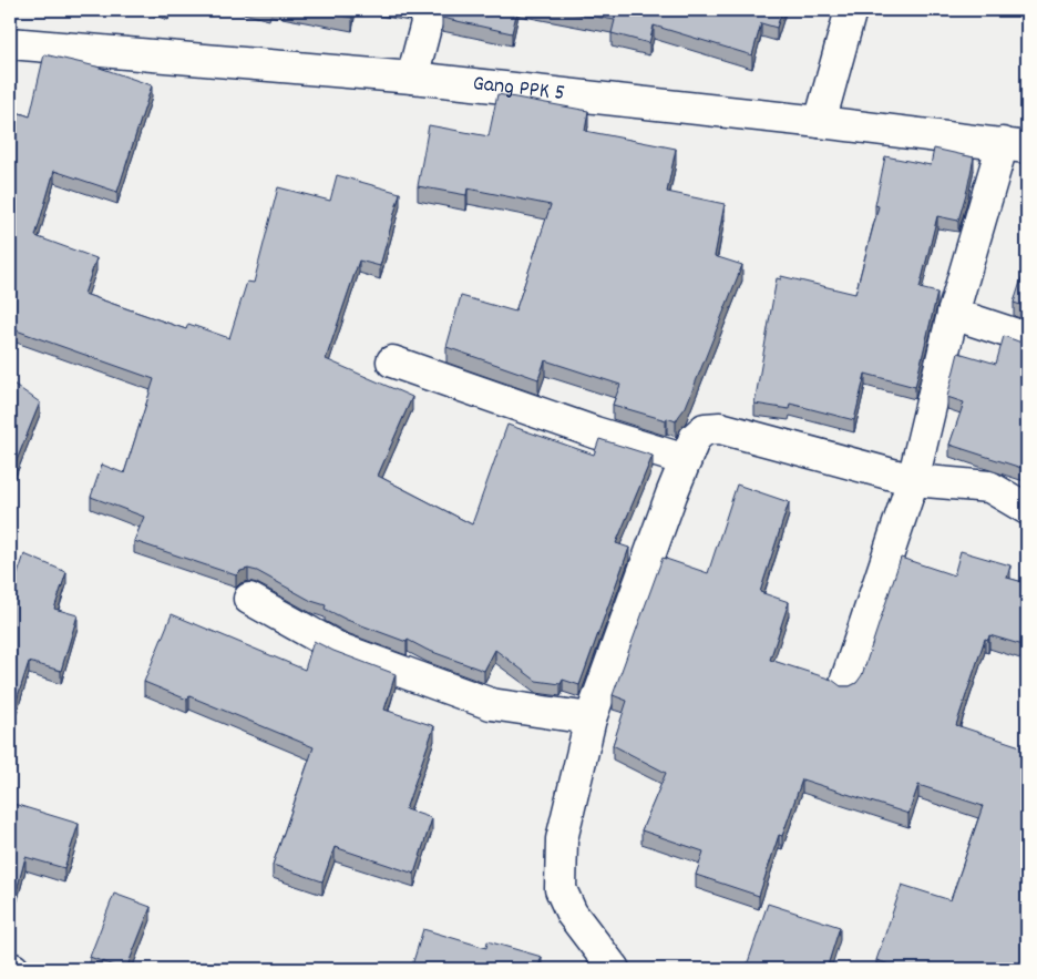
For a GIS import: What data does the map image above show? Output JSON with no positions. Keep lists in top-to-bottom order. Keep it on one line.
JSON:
{"streets":{"street":["Gang PPK 5"]}}
